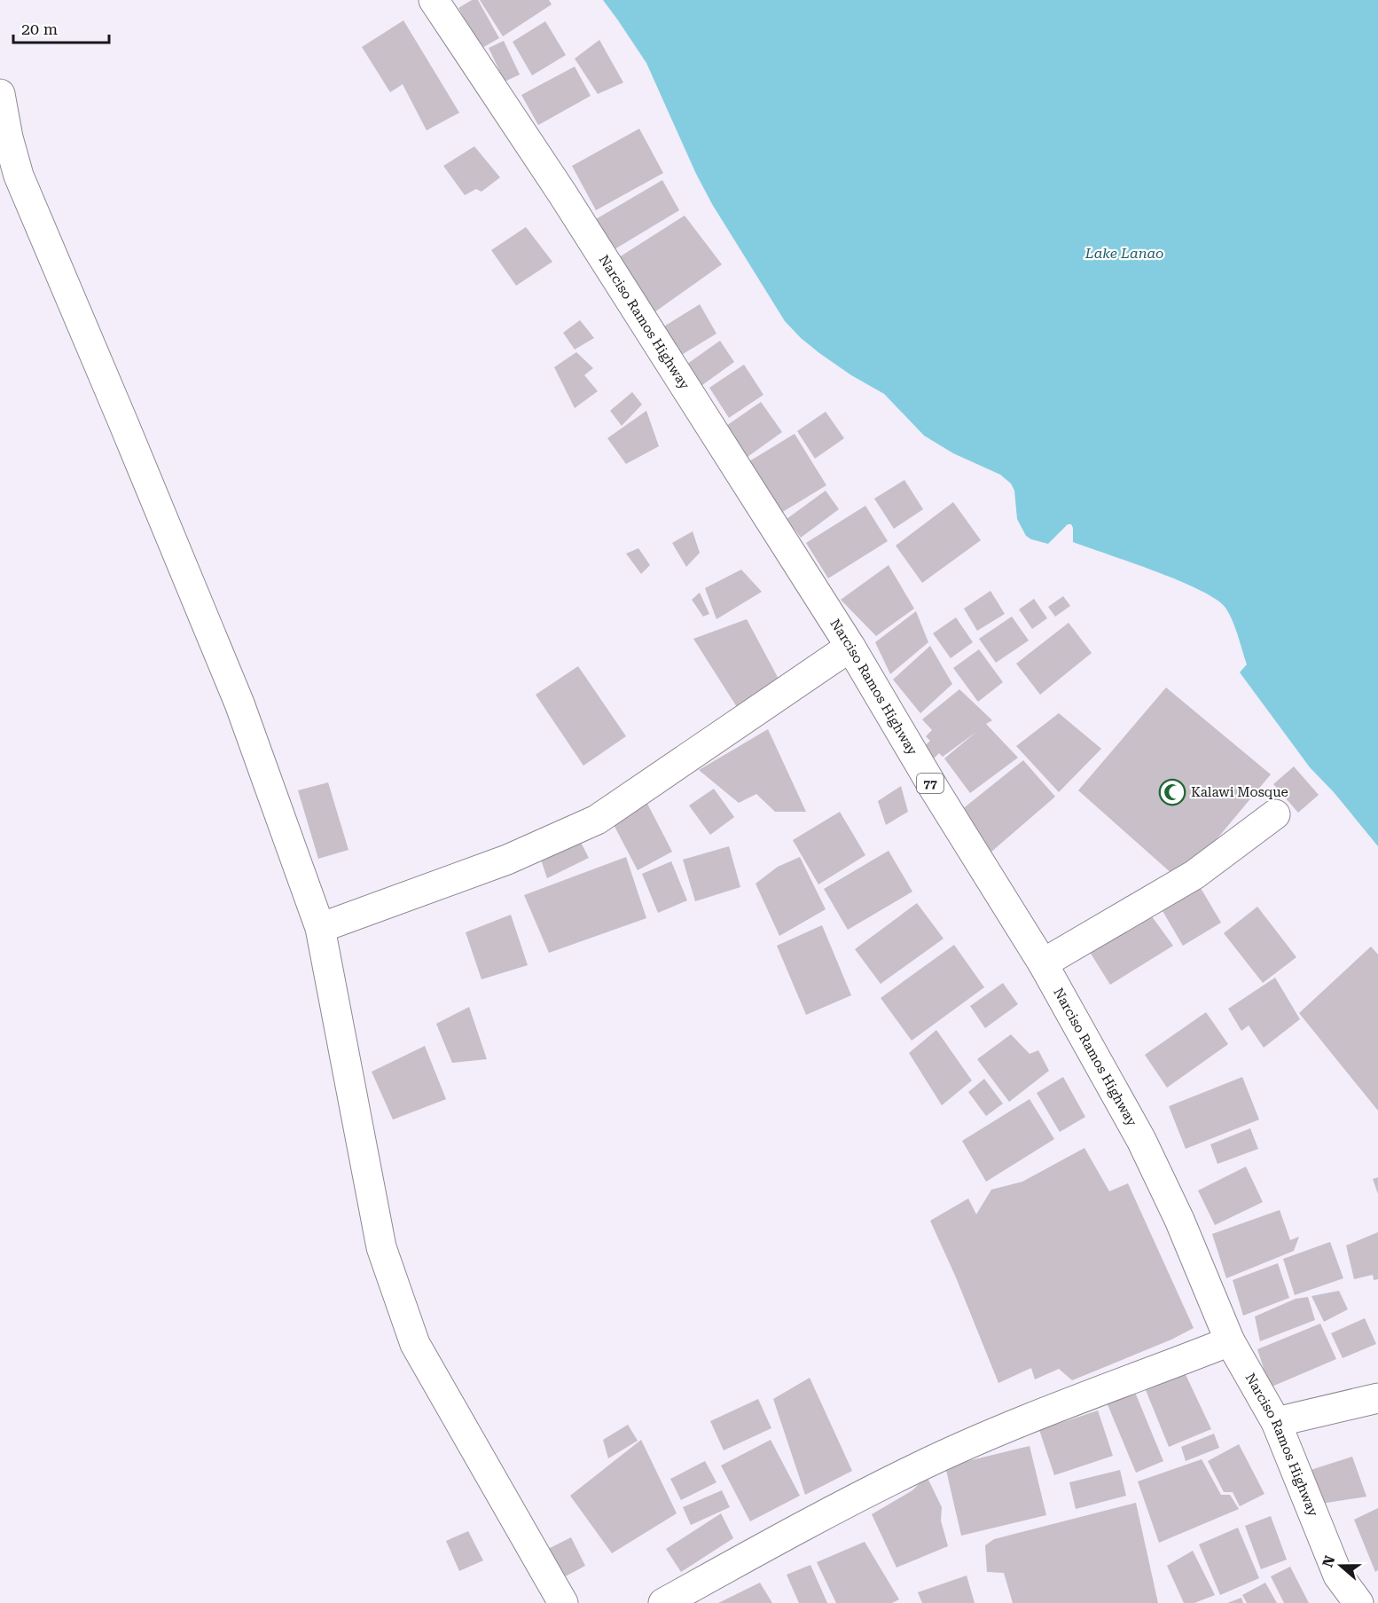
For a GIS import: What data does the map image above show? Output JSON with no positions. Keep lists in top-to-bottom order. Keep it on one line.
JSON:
{"streets":{"main road":["Narciso Ramos Highway","77"]},"water":["Lake Lanao"],"places":{"mosque":["Kalawi Mosque"]},"scale_bar":"20 m","north":"left"}
